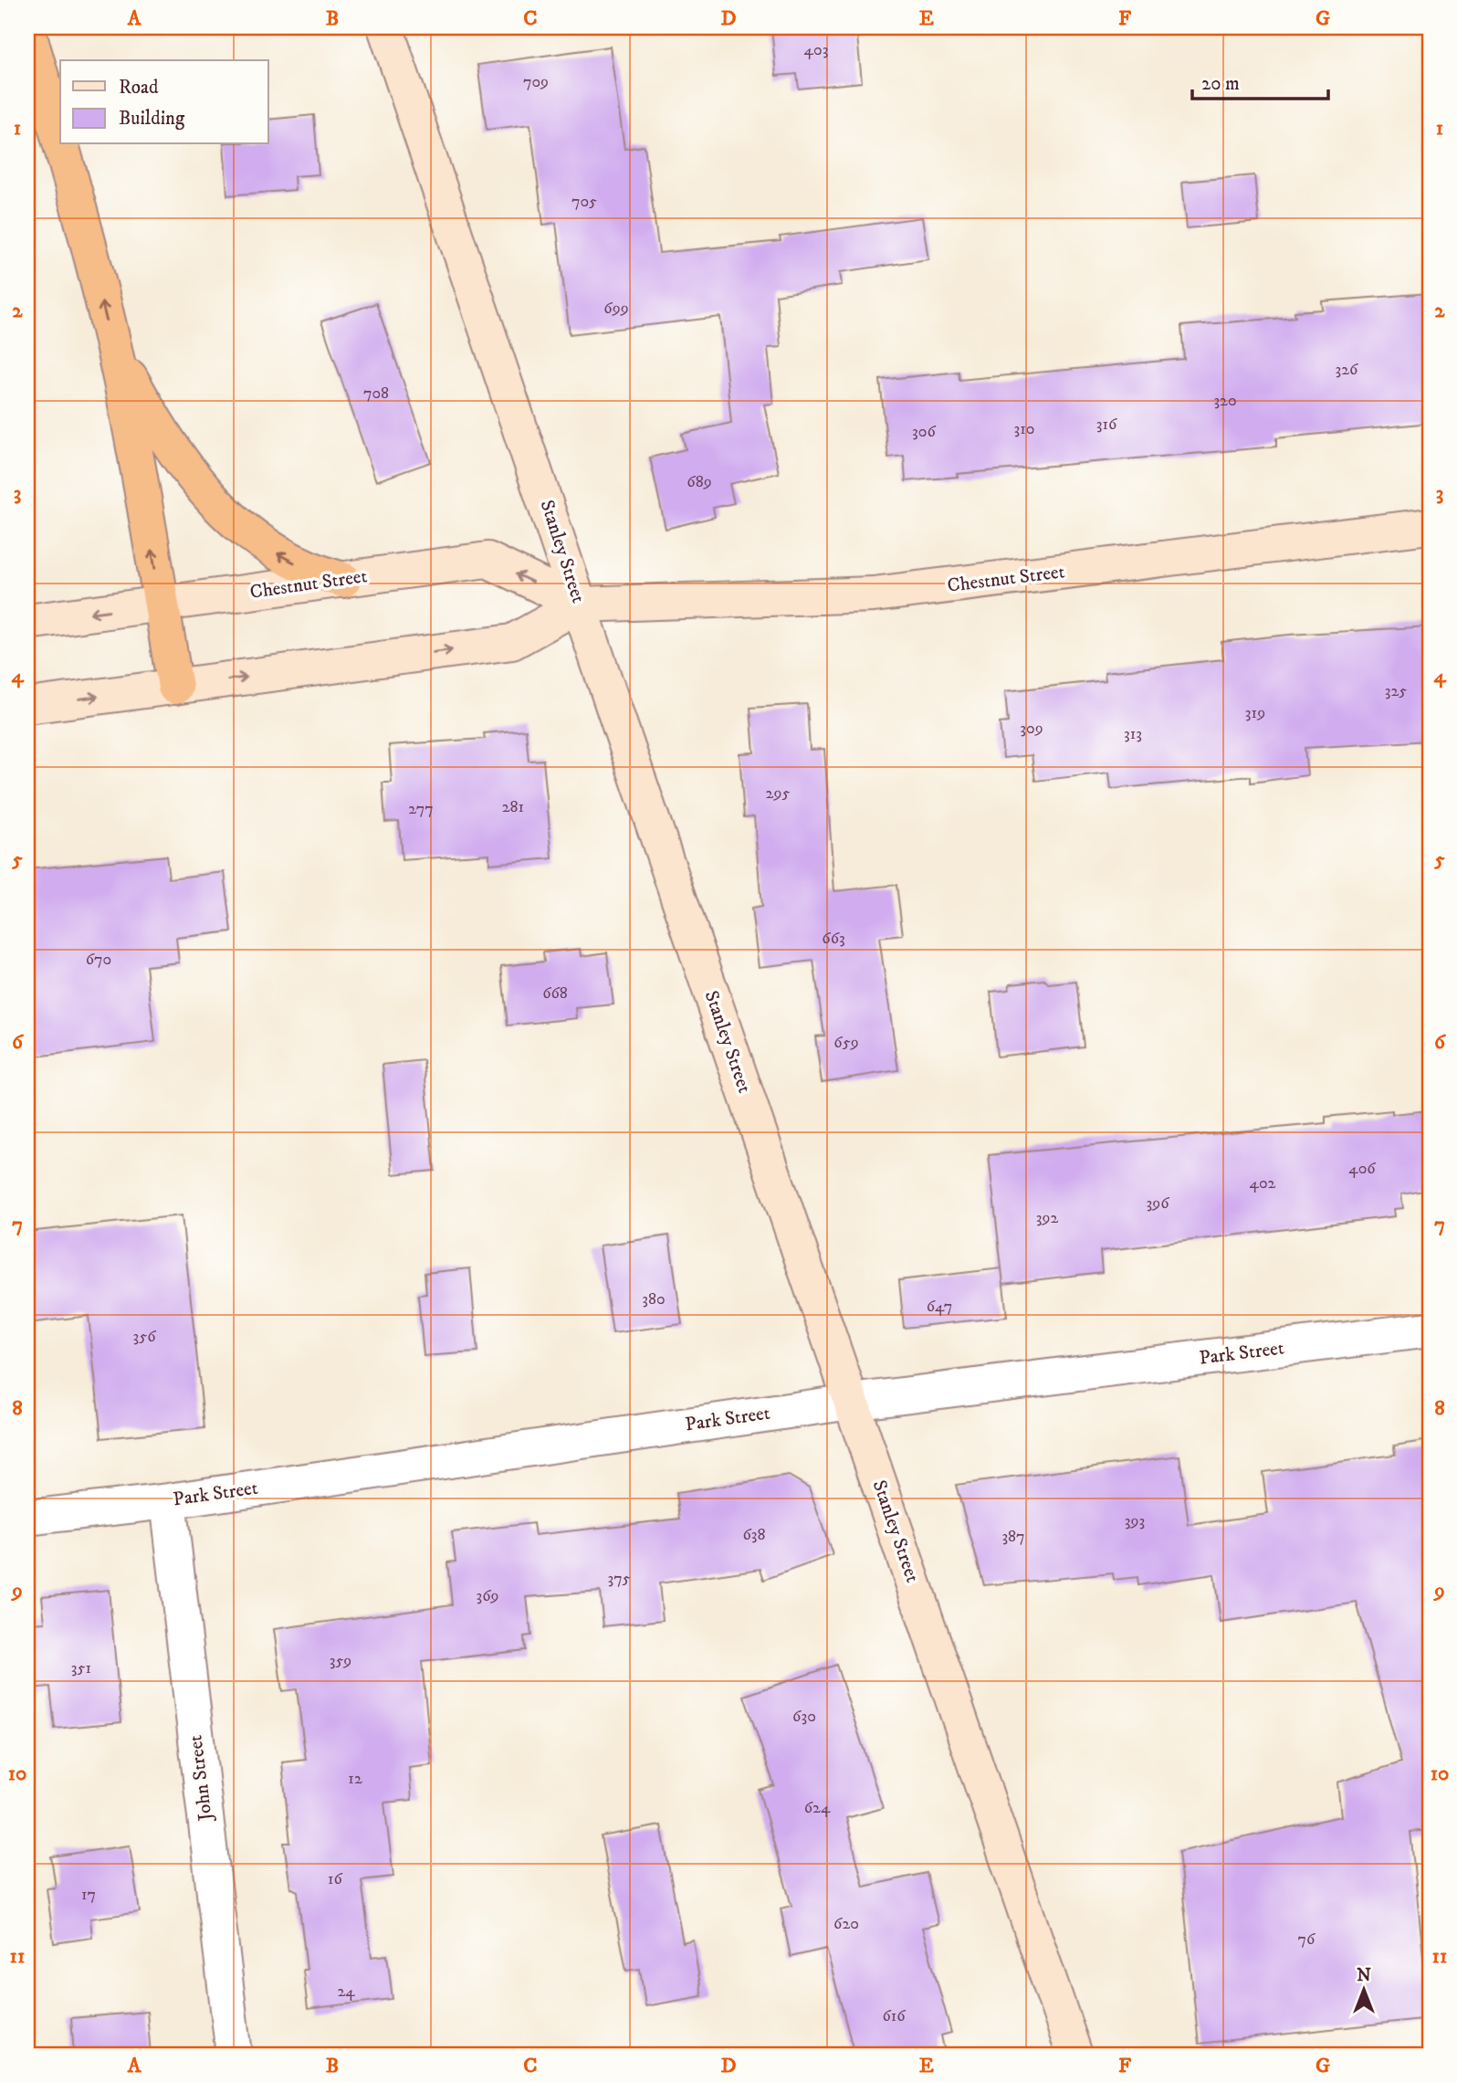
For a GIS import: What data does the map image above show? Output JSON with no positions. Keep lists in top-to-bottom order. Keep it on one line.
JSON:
{"streets":{"main road":["Stanley Street","Chestnut Street"],"street":["Park Street","John Street"]},"crossings":[["Stanley Street","Chestnut Street"],["Stanley Street","Park Street"],["Park Street","John Street"]],"house_numbers":["403","709","705","699","326","708","320","316","310","306","689","325","319","309","313","295","281","277","663","670","668","659","406","402","396","392","380","647","356","393","638","387","375","369","359","351","630","12","624","16","17","620","76","24","616"],"legend":["Road","Building"],"scale_bar":"20 m","north":"top","grid":{"columns":["A","B","C","D","E","F","G"],"rows":["1","2","3","4","5","6","7","8","9","10","11"]}}
